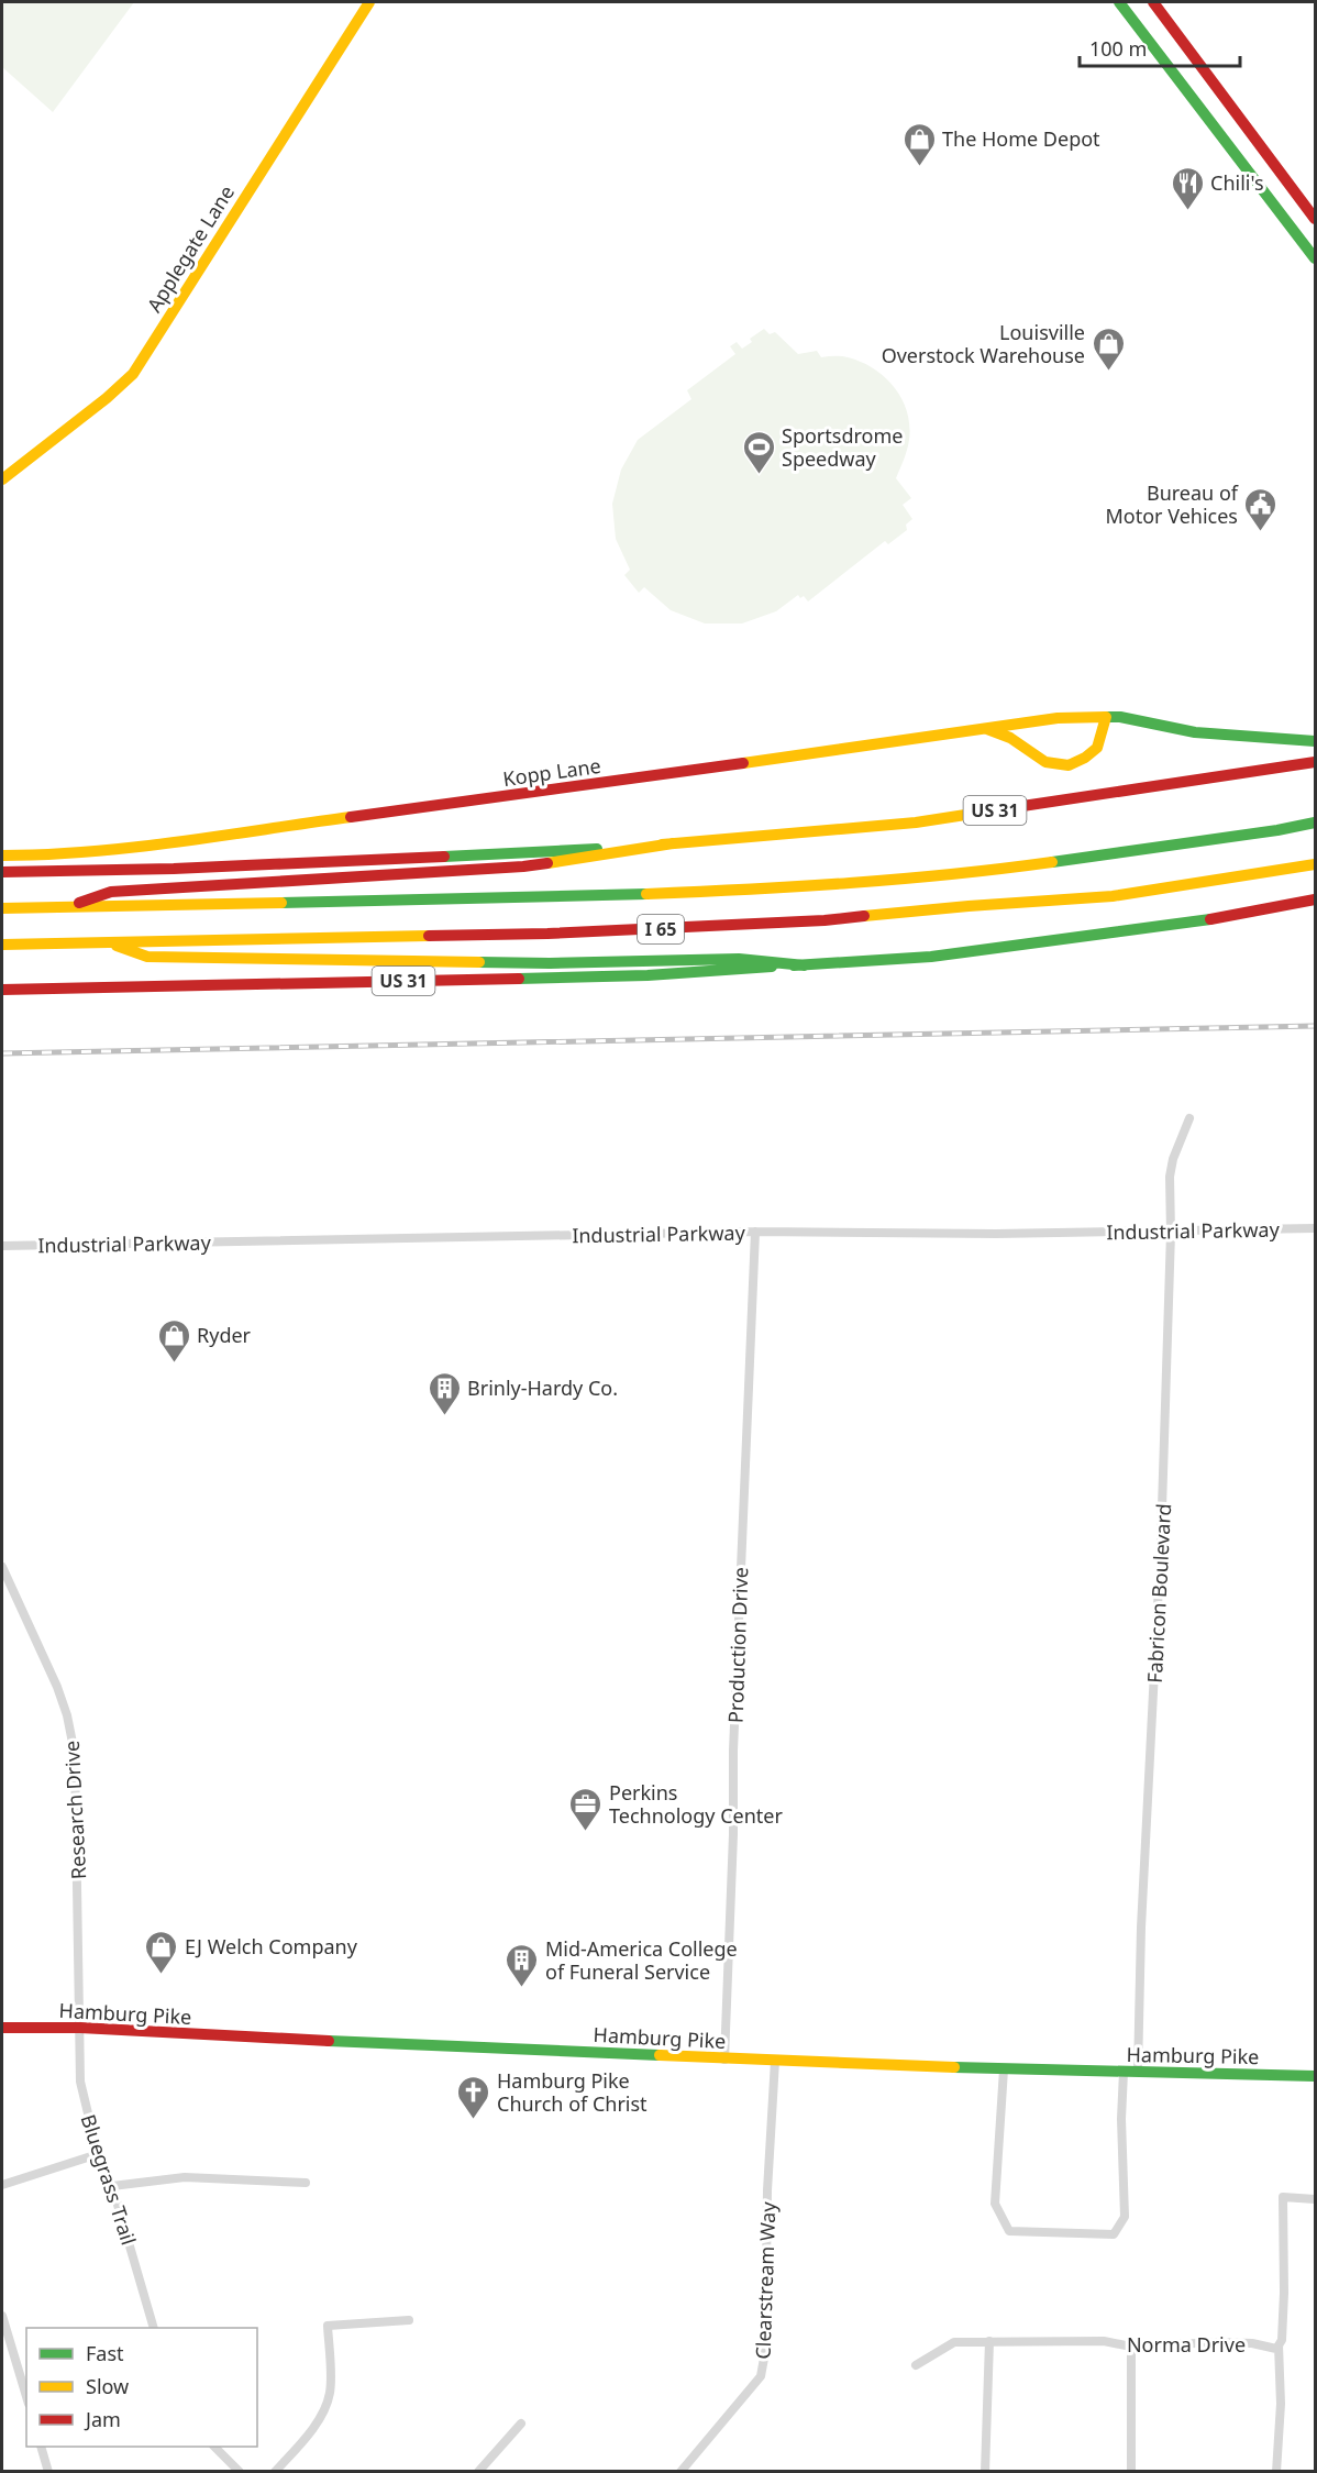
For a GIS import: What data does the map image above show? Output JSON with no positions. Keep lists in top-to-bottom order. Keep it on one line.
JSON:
{"streets":{"main road":["Applegate Lane","Kopp Lane","US 31","I 65","Hamburg Pike"],"street":["Industrial Parkway","Fabricon Boulevard","Production Drive","Research Drive","Bluegrass Trail","Clearstream Way","Norma Drive"]},"crossings":[["Industrial Parkway","Fabricon Boulevard"],["Industrial Parkway","Production Drive"],["Fabricon Boulevard","Hamburg Pike"],["Production Drive","Hamburg Pike"],["Research Drive","Hamburg Pike"],["Research Drive","Bluegrass Trail"],["Hamburg Pike","Bluegrass Trail"],["Hamburg Pike","Clearstream Way"]],"places":{"shop":["The Home Depot","Louisville Overstock Warehouse","Ryder","EJ Welch Company"],"restaurant":["Chili's"],"sports":["Sportsdrome Speedway"],"public building":["Bureau of Motor Vehices"],"building":["Brinly-Hardy Co.","Mid-America College of Funeral Service"],"office":["Perkins Technology Center"],"church":["Hamburg Pike Church of Christ"]},"legend":["Fast","Slow","Jam"],"scale_bar":"100 m"}
